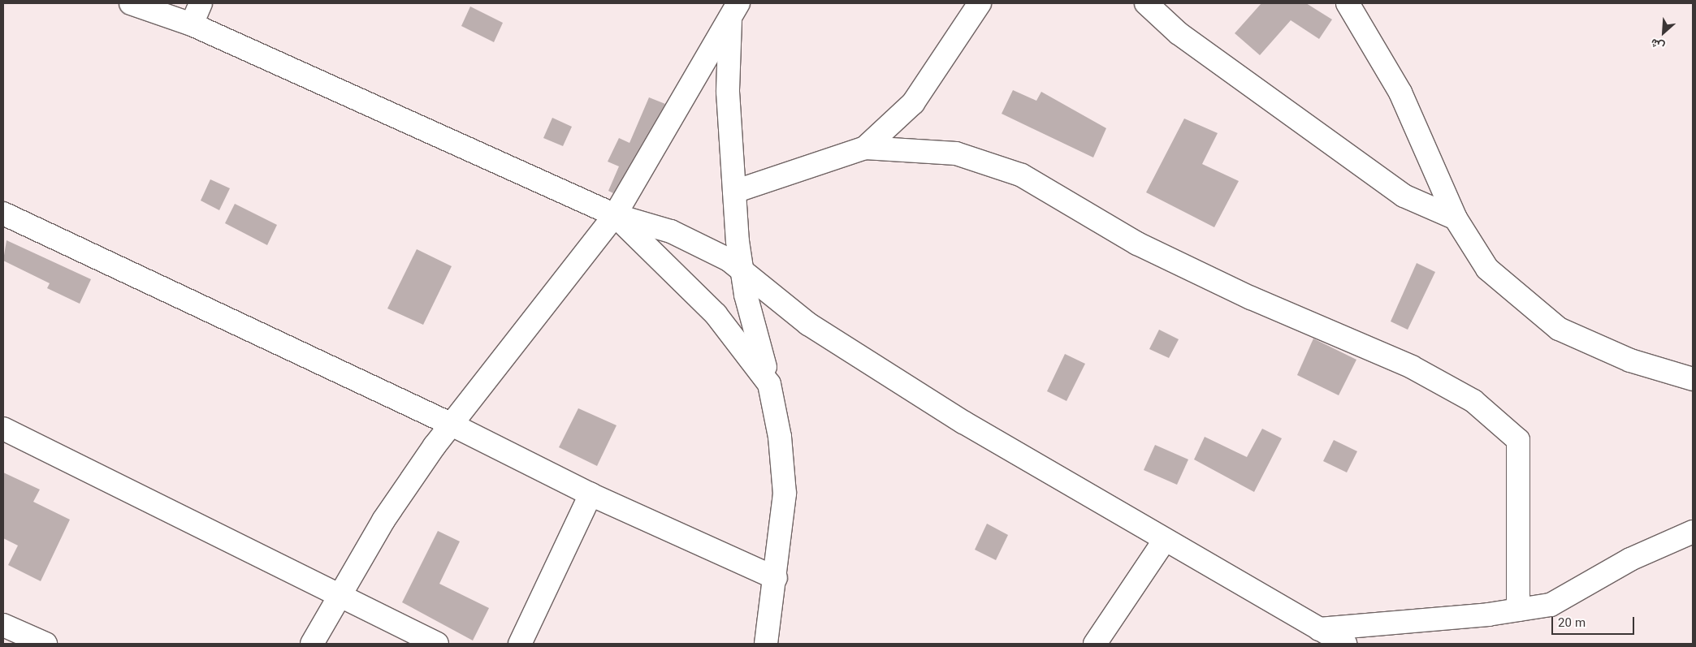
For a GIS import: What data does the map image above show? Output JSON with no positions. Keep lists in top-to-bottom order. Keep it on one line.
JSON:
{"scale_bar":"20 m","north":"bottom left"}
